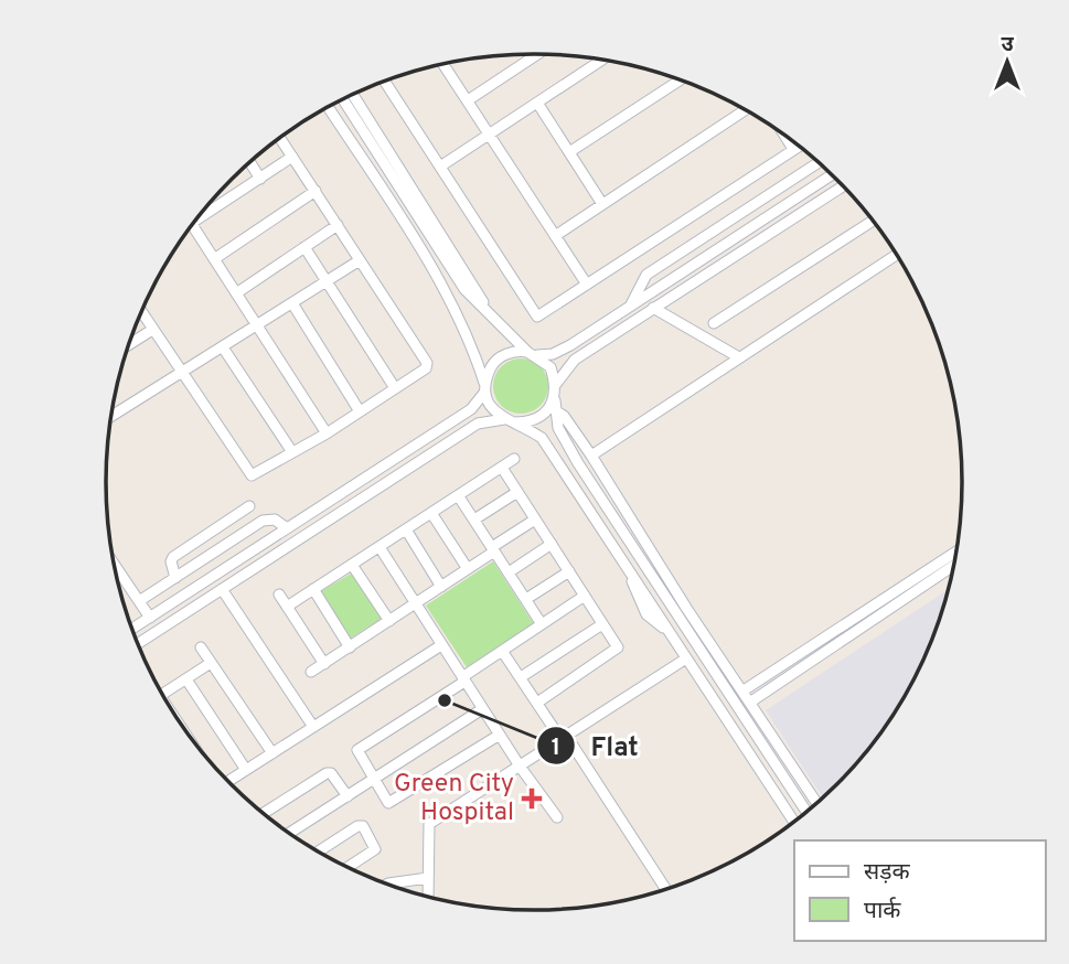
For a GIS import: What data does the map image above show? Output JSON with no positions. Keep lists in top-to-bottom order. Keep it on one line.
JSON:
{"places":{"other":["Flat"],"health":["Green City Hospital"]},"legend":["सड़क","पार्क"],"north":"top"}
